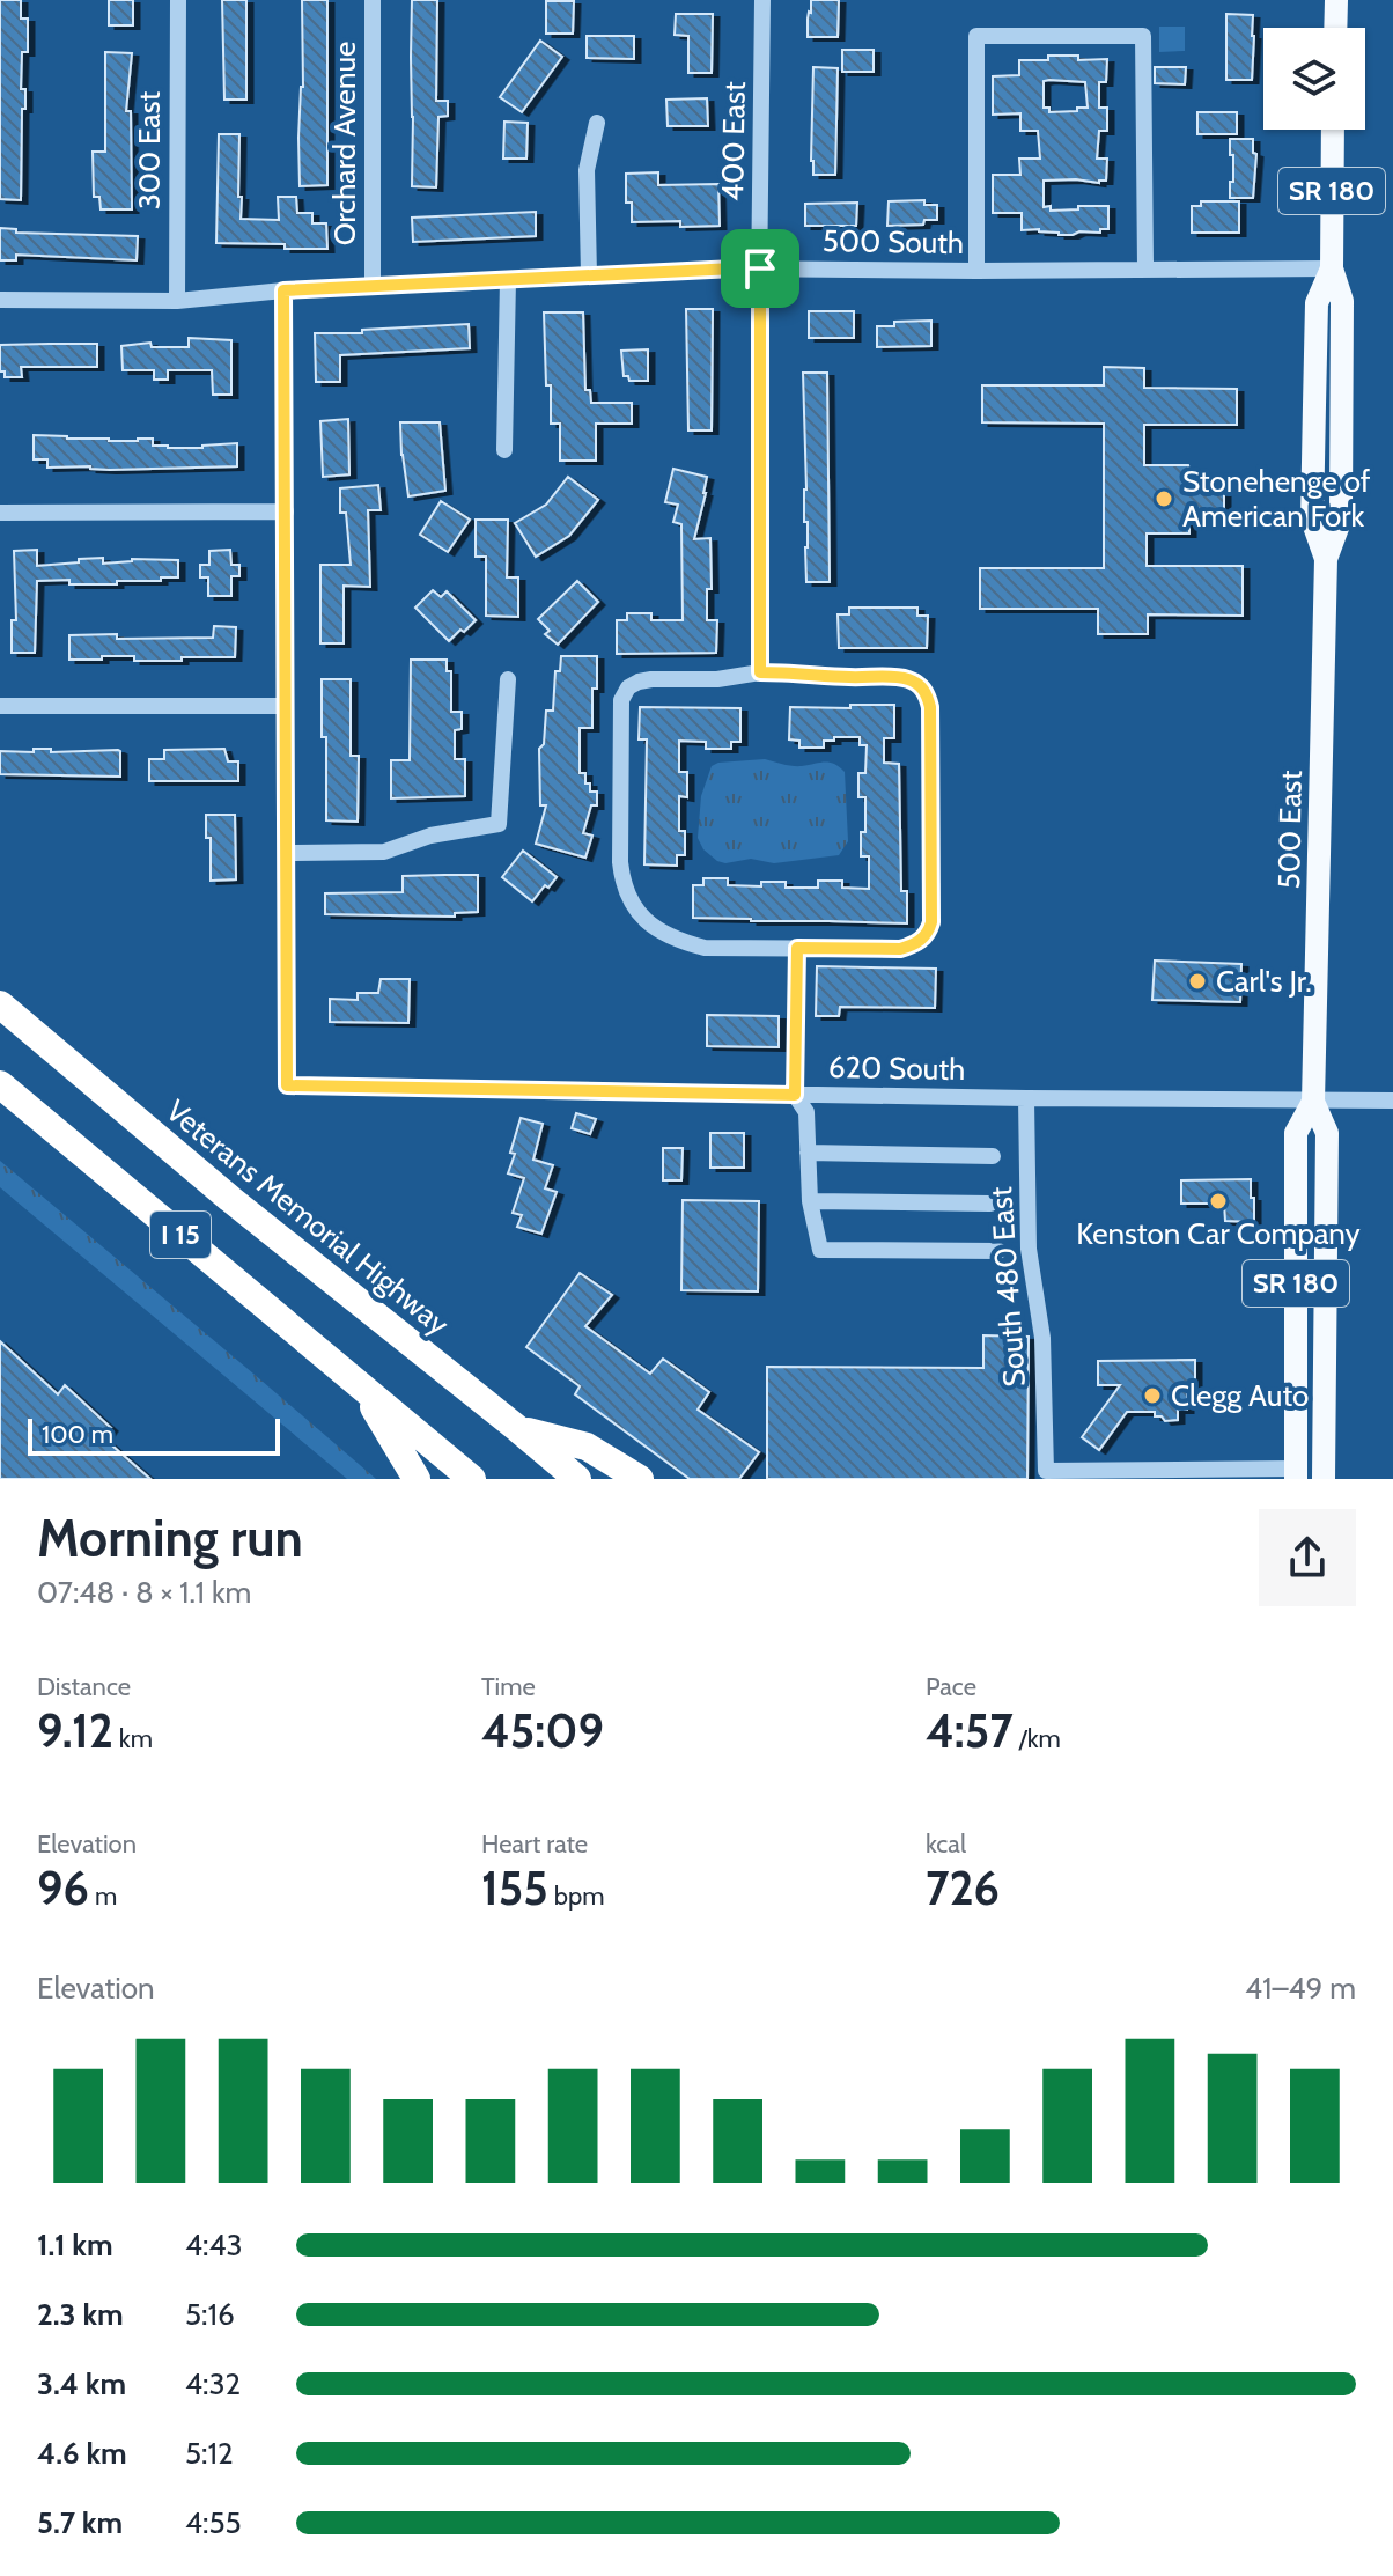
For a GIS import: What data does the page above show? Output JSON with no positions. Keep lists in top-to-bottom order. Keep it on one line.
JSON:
{"streets":{"highway":["Veterans Memorial Highway","I 15"],"main road":["SR 180","500 East"],"street":["400 East","Orchard Avenue","300 East","500 South","620 South","South 480 East"]},"crossings":[["400 East","500 South"],["Orchard Avenue","500 South"],["300 East","500 South"],["500 South","500 East"],["500 East","620 South"],["500 East","South 480 East"],["620 South","South 480 East"]],"places":["Stonehenge of American Fork","Carl's Jr.","Kenston Car Company","Clegg Auto"],"scale_bar":"100 m","page":{"scale":"100 m","heading":["Morning run","07:48 · 8 × 1.1 km"],"stats":[["Distance","9.12 km"],["Time","45:09"],["Pace","4:57 /km"],["Elevation","96 m"],["Heart rate","155 bpm"],["kcal","726"]],"chart":["Elevation","41–49 m"],"list":[{"name":"1.1 km","note":"4:43"},{"name":"2.3 km","note":"5:16"},{"name":"3.4 km","note":"4:32"},{"name":"4.6 km","note":"5:12"},{"name":"5.7 km","note":"4:55"}]}}
